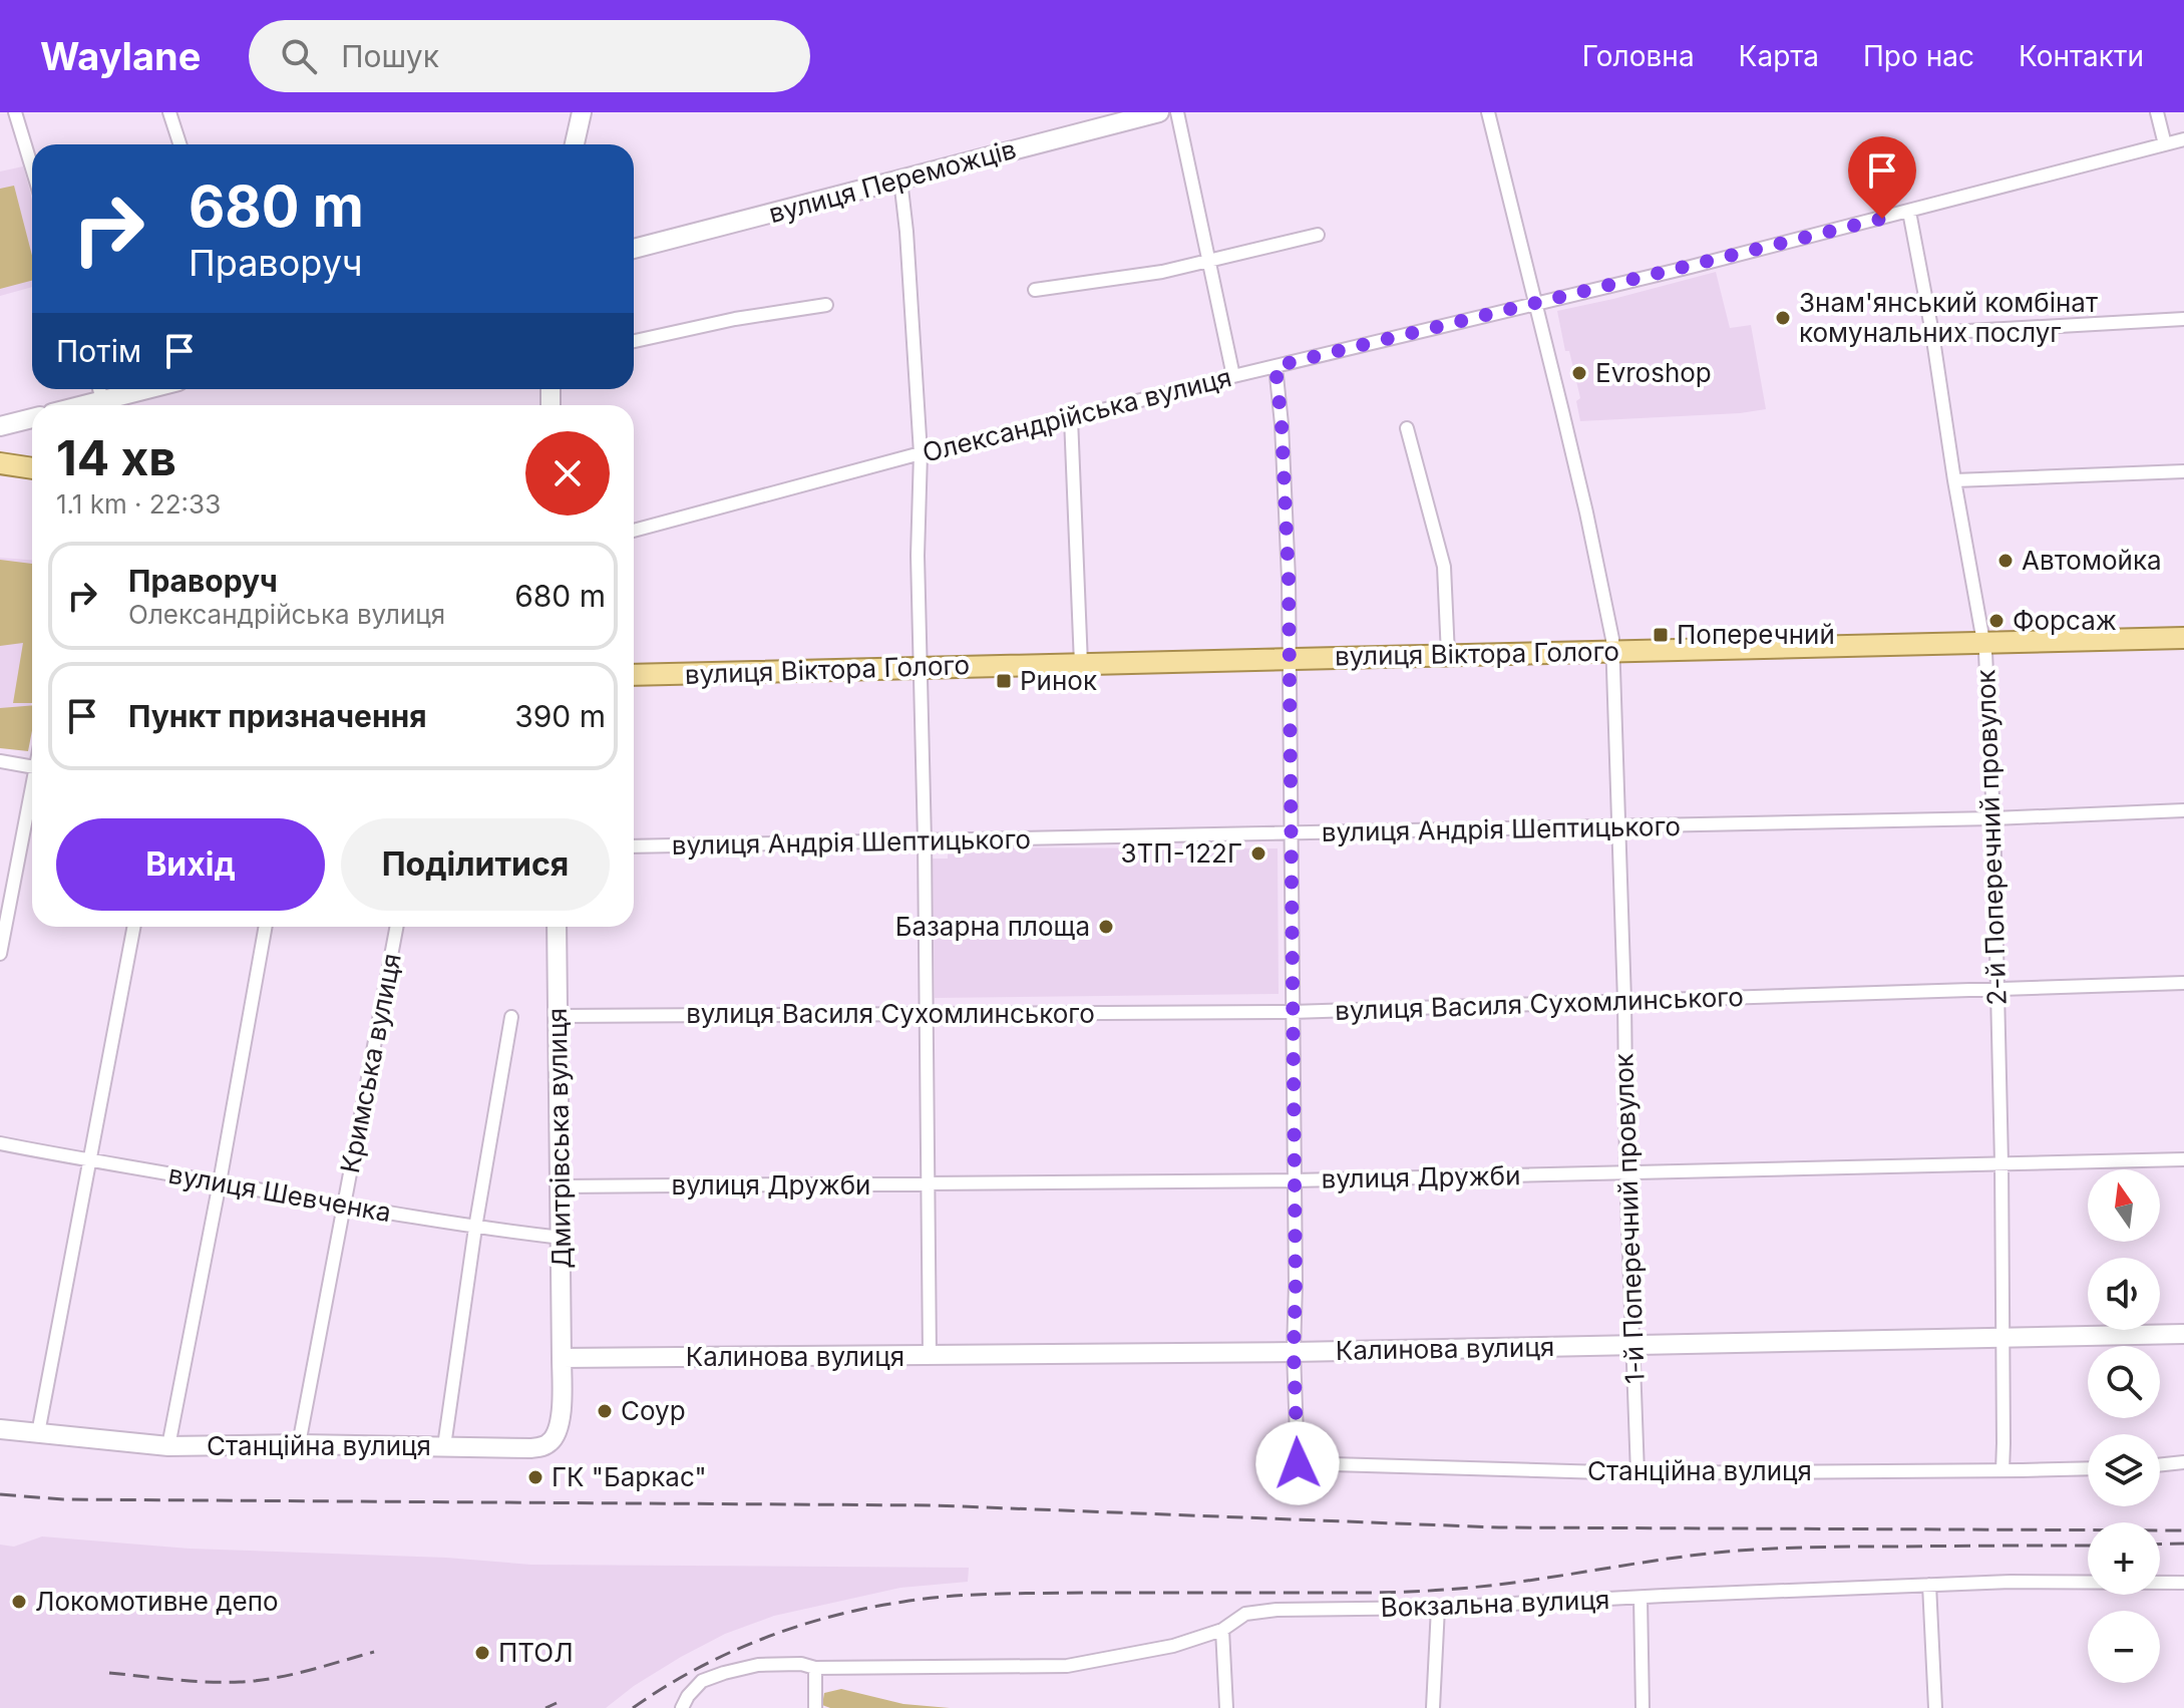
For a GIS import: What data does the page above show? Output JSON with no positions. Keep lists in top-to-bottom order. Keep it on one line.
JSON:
{"streets":{"main road":["вулиця Віктора Голого"],"street":["вулиця Переможців","Олександрійська вулиця","вулиця Андрія Шептицького","2-й Поперечний провулок","вулиця Василя Сухомлинського","Кримська вулиця","Дмитрівська вулиця","вулиця Дружби","вулиця Шевченка","1-й Поперечний провулок","Калинова вулиця","Станційна вулиця","Вокзальна вулиця"]},"crossings":[["Олександрійська вулиця","2-й Поперечний провулок"],["Олександрійська вулиця","1-й Поперечний провулок"],["вулиця Віктора Голого","2-й Поперечний провулок"],["вулиця Віктора Голого","1-й Поперечний провулок"],["вулиця Андрія Шептицького","2-й Поперечний провулок"],["вулиця Андрія Шептицького","1-й Поперечний провулок"],["2-й Поперечний провулок","вулиця Василя Сухомлинського"],["2-й Поперечний провулок","вулиця Дружби"],["2-й Поперечний провулок","Калинова вулиця"],["2-й Поперечний провулок","Станційна вулиця"],["вулиця Василя Сухомлинського","Дмитрівська вулиця"],["вулиця Василя Сухомлинського","1-й Поперечний провулок"],["Кримська вулиця","вулиця Шевченка"],["Кримська вулиця","Станційна вулиця"],["Дмитрівська вулиця","вулиця Дружби"],["Дмитрівська вулиця","вулиця Шевченка"],["Дмитрівська вулиця","Калинова вулиця"],["Дмитрівська вулиця","Станційна вулиця"],["вулиця Дружби","1-й Поперечний провулок"],["1-й Поперечний провулок","Калинова вулиця"],["1-й Поперечний провулок","Станційна вулиця"],["Калинова вулиця","Станційна вулиця"]],"places":{"other":["Знам'янський комбінат комунальних послуг","Evroshop","Автомойка","Форсаж","ЗТП-122Г","Базарна площа","Соур","ГК \"Баркас\"","Локомотивне депо","ПТОЛ"],"transit":["Поперечний","Ринок"]},"north":"top","page":{"header":"Waylane","search":"Пошук","nav":["Головна","Карта","Про нас","Контакти"],"turn":["680 m","Праворуч"],"then":"Потім","heading":["14 хв","1.1 km · 22:33"],"list":[{"name":"Праворуч","note":"Олександрійська вулиця","value":"680 m"},{"name":"Пункт призначення","value":"390 m"}],"buttons":["Вихід","Поділитися"],"map_buttons":["+","−"]}}
